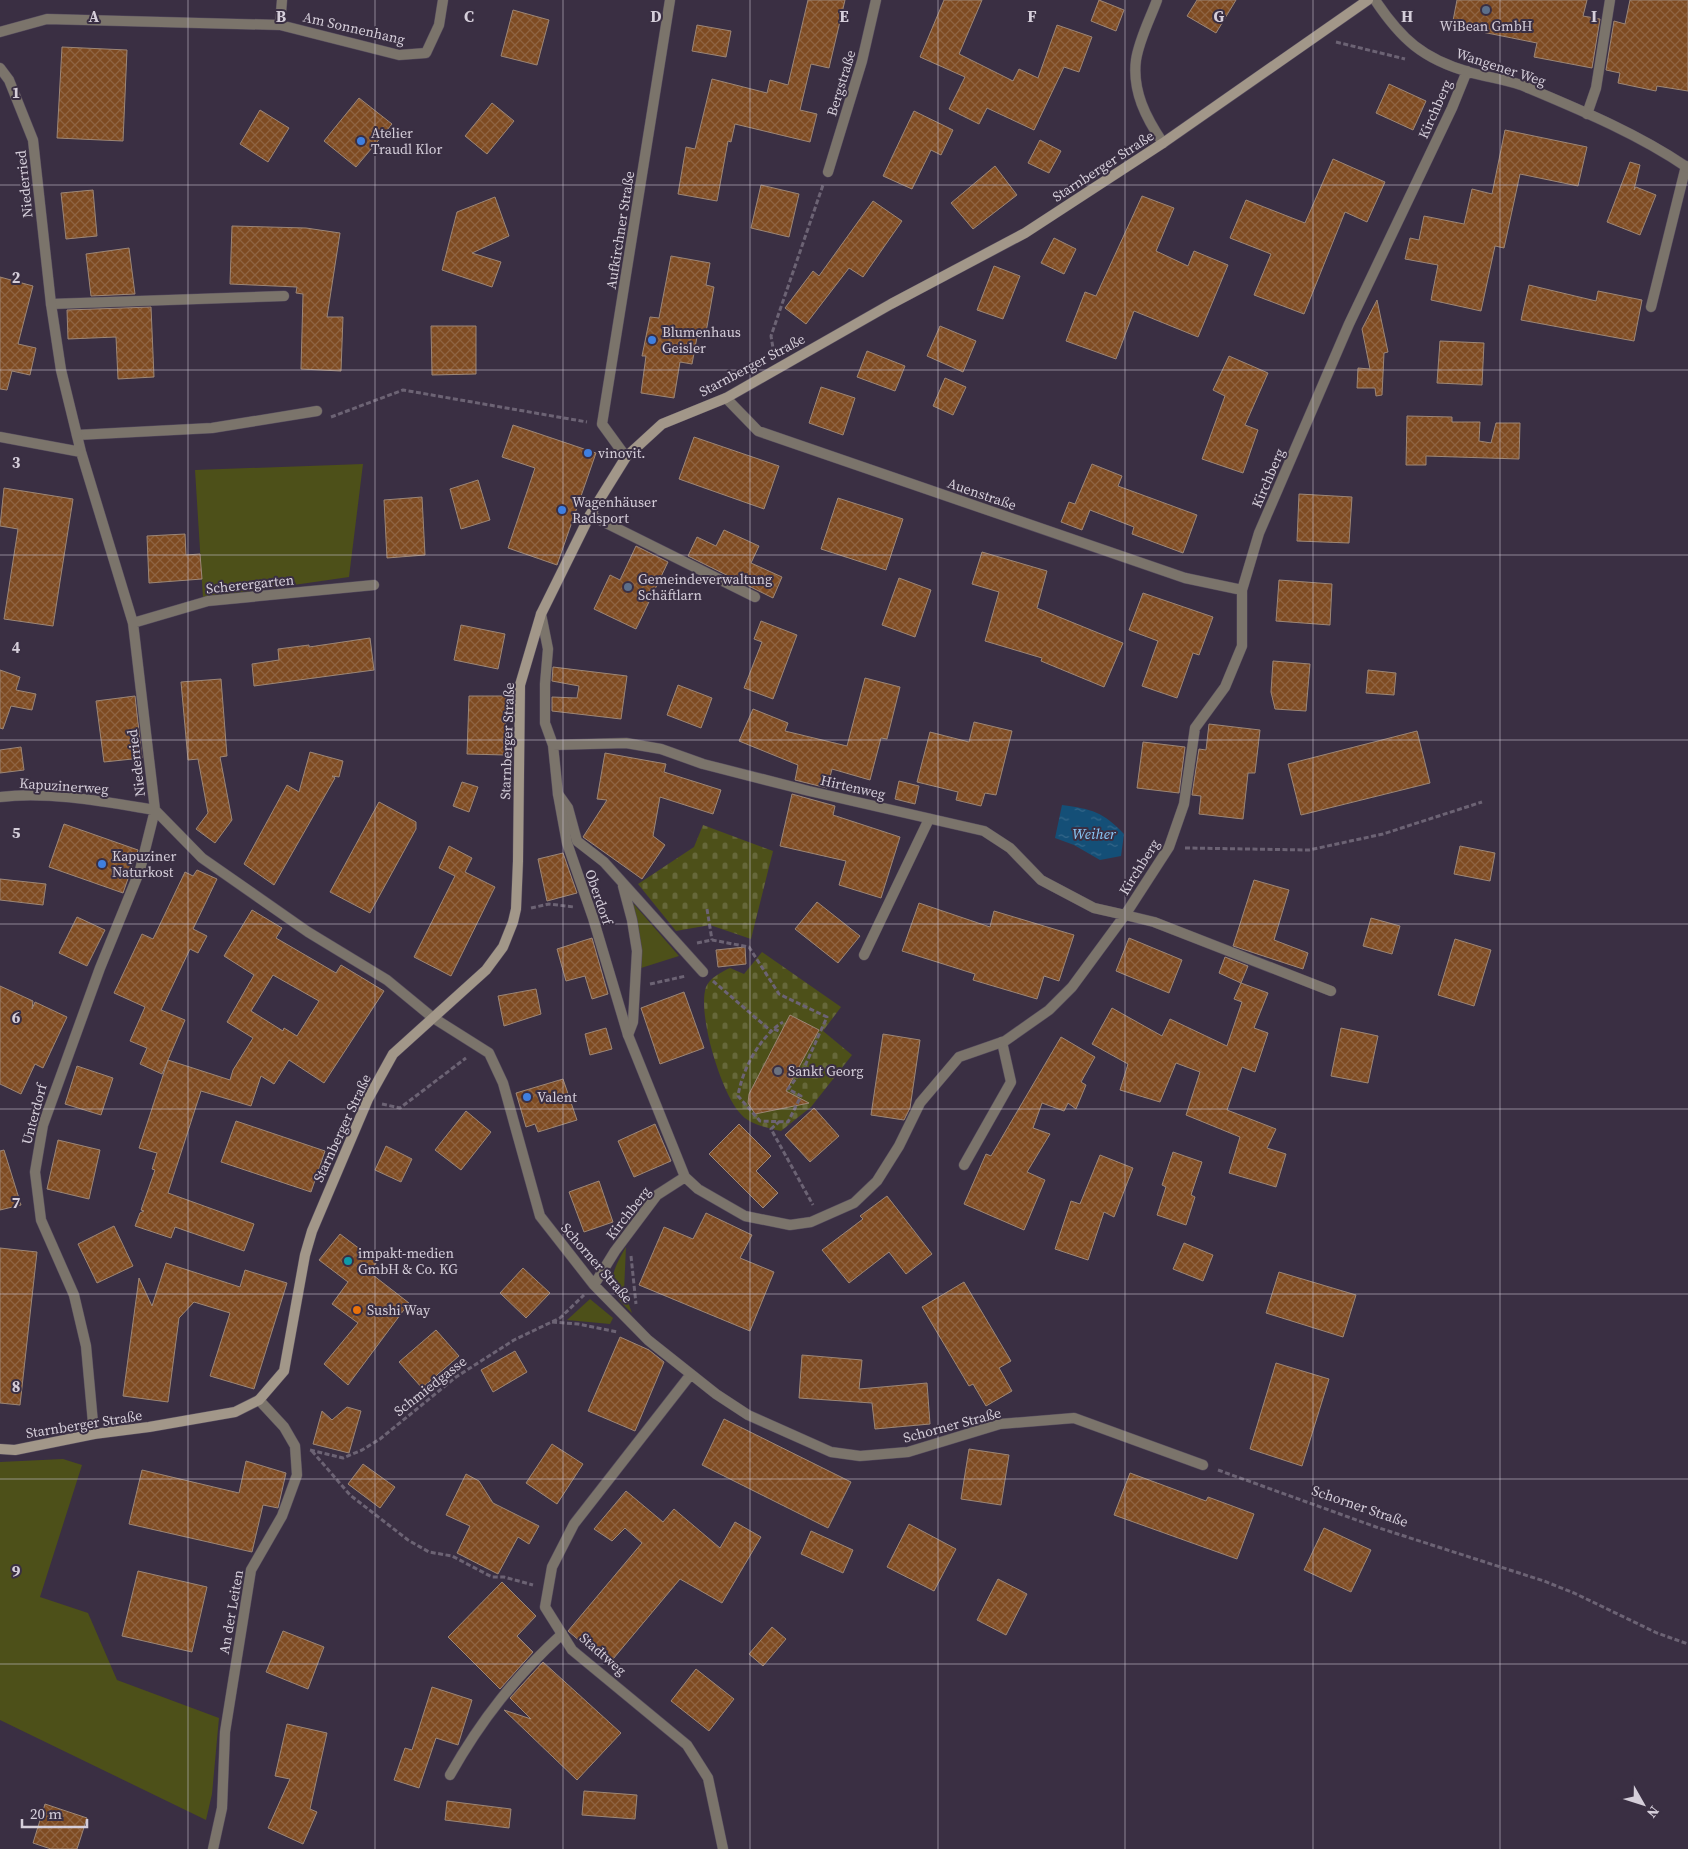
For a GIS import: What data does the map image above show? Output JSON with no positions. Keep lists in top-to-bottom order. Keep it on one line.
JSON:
{"streets":{"main road":["Starnberger Straße"],"street":["Am Sonnenhang","Wangener Weg","Bergstraße","Kirchberg","Niederried","Aufkirchner Straße","Auenstraße","Scherergarten","Kapuzinerweg","Hirtenweg","Oberdorf","Unterdorf","Schorner Straße","An der Leiten","Stadtweg"],"path":["Schmiedgasse"]},"crossings":[["Wangener Weg","Kirchberg"],["Kirchberg","Auenstraße"],["Kirchberg","Hirtenweg"],["Kirchberg","Oberdorf"],["Kirchberg","Schorner Straße"],["Kirchberg","Schmiedgasse"],["Starnberger Straße","Niederried"],["Starnberger Straße","Auenstraße"],["Starnberger Straße","Oberdorf"],["Starnberger Straße","Unterdorf"],["Starnberger Straße","An der Leiten"],["Niederried","Scherergarten"],["Niederried","Kapuzinerweg"],["Niederried","Unterdorf"],["Kapuzinerweg","Unterdorf"],["Hirtenweg","Oberdorf"],["Schorner Straße","Schmiedgasse"],["Schorner Straße","Stadtweg"],["Schmiedgasse","An der Leiten"]],"water":["Weiher"],"places":["WiBean GmbH","Atelier Traudl Klor","Blumenhaus Geisler","vinovit.","Wagenhäuser Radsport","Gemeindeverwaltung Schäftlarn","Kapuziner Naturkost","Sankt Georg","Valent","impakt-medien GmbH & Co. KG","Sushi Way"],"scale_bar":"20 m","north":"bottom right","grid":{"columns":["A","B","C","D","E","F","G","H","I"],"rows":["1","2","3","4","5","6","7","8","9"]}}
